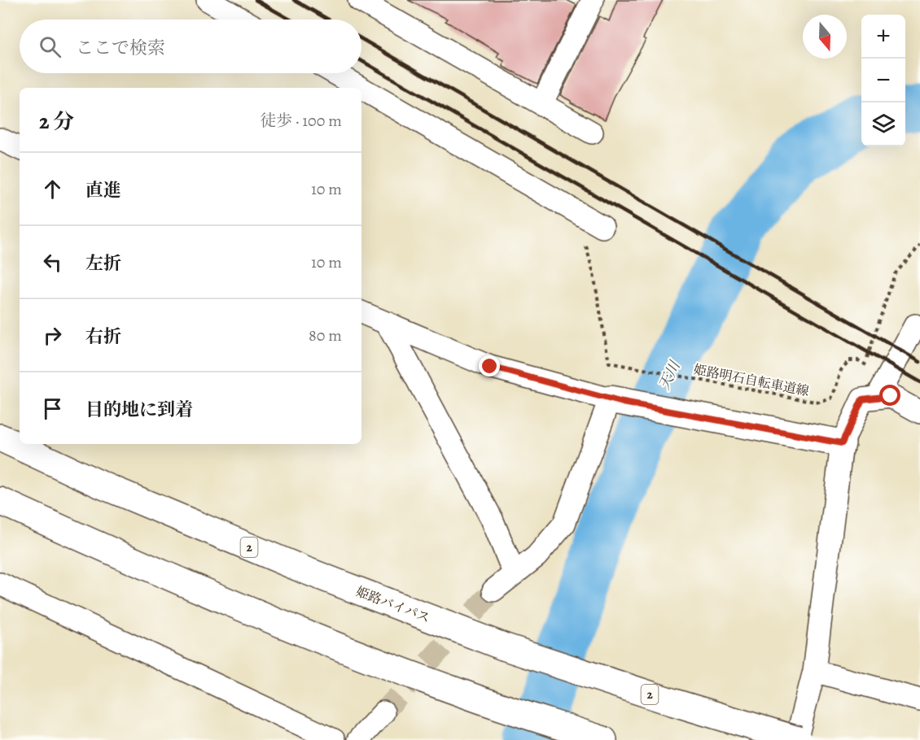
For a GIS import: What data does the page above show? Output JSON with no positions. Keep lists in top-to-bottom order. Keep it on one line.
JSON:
{"streets":{"main road":["2","姫路バイパス"],"path":["姫路明石自転車道線"]},"water":["天川"],"north":"bottom","page":{"map_buttons":["+","−"],"search":"ここで検索","heading":["2 分","徒歩 · 100 m"],"list":[["直進","10 m"],["左折","10 m"],["右折","80 m"],"目的地に到着"]}}
